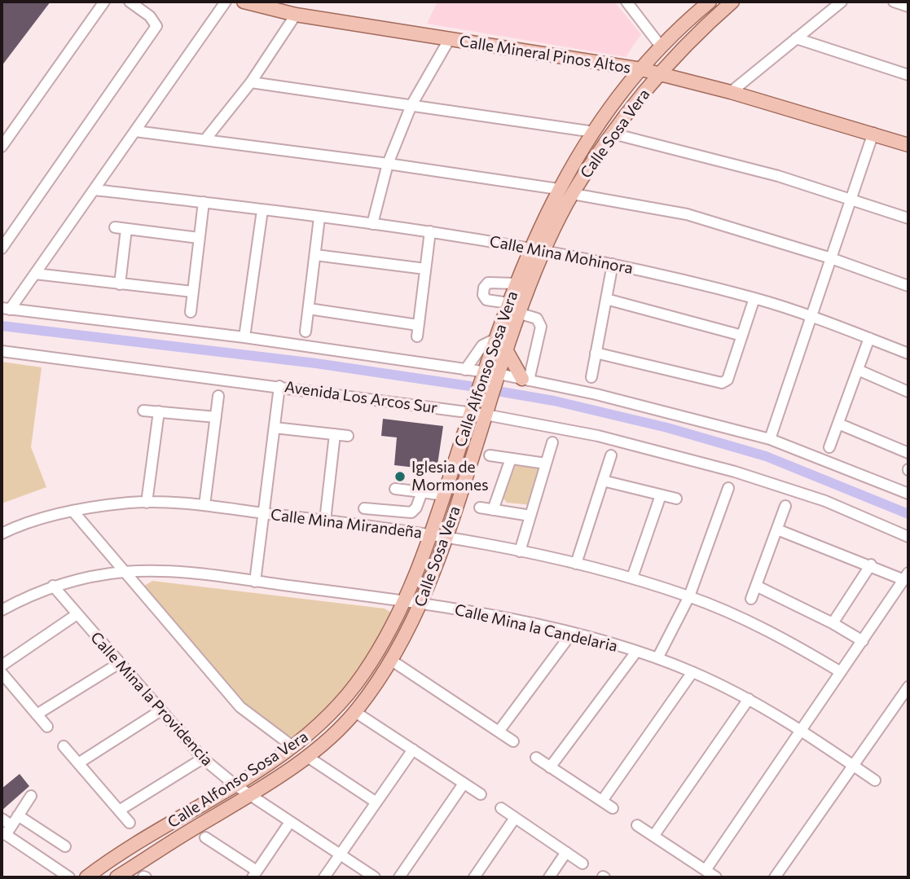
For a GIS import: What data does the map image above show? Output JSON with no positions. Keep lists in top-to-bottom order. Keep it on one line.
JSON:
{"streets":{"main road":["Calle Mineral Pinos Altos","Calle Sosa Vera","Calle Alfonso Sosa Vera"],"street":["Calle Mina Mohinora","Avenida Los Arcos Sur","Calle Mina Mirandeña","Calle Mina la Candelaria","Calle Mina la Providencia"]},"crossings":[["Calle Mineral Pinos Altos","Calle Sosa Vera"],["Calle Mineral Pinos Altos","Calle Alfonso Sosa Vera"],["Calle Sosa Vera","Calle Mina Mohinora"],["Calle Sosa Vera","Avenida Los Arcos Sur"],["Calle Sosa Vera","Calle Mina Mirandeña"],["Calle Sosa Vera","Calle Mina la Candelaria"],["Calle Sosa Vera","Calle Mina la Providencia"],["Calle Mina Mohinora","Calle Alfonso Sosa Vera"],["Calle Alfonso Sosa Vera","Avenida Los Arcos Sur"],["Calle Alfonso Sosa Vera","Calle Mina Mirandeña"],["Calle Alfonso Sosa Vera","Calle Mina la Candelaria"],["Calle Alfonso Sosa Vera","Calle Mina la Providencia"],["Calle Mina la Candelaria","Calle Mina la Providencia"]],"places":["Iglesia de Mormones"]}
